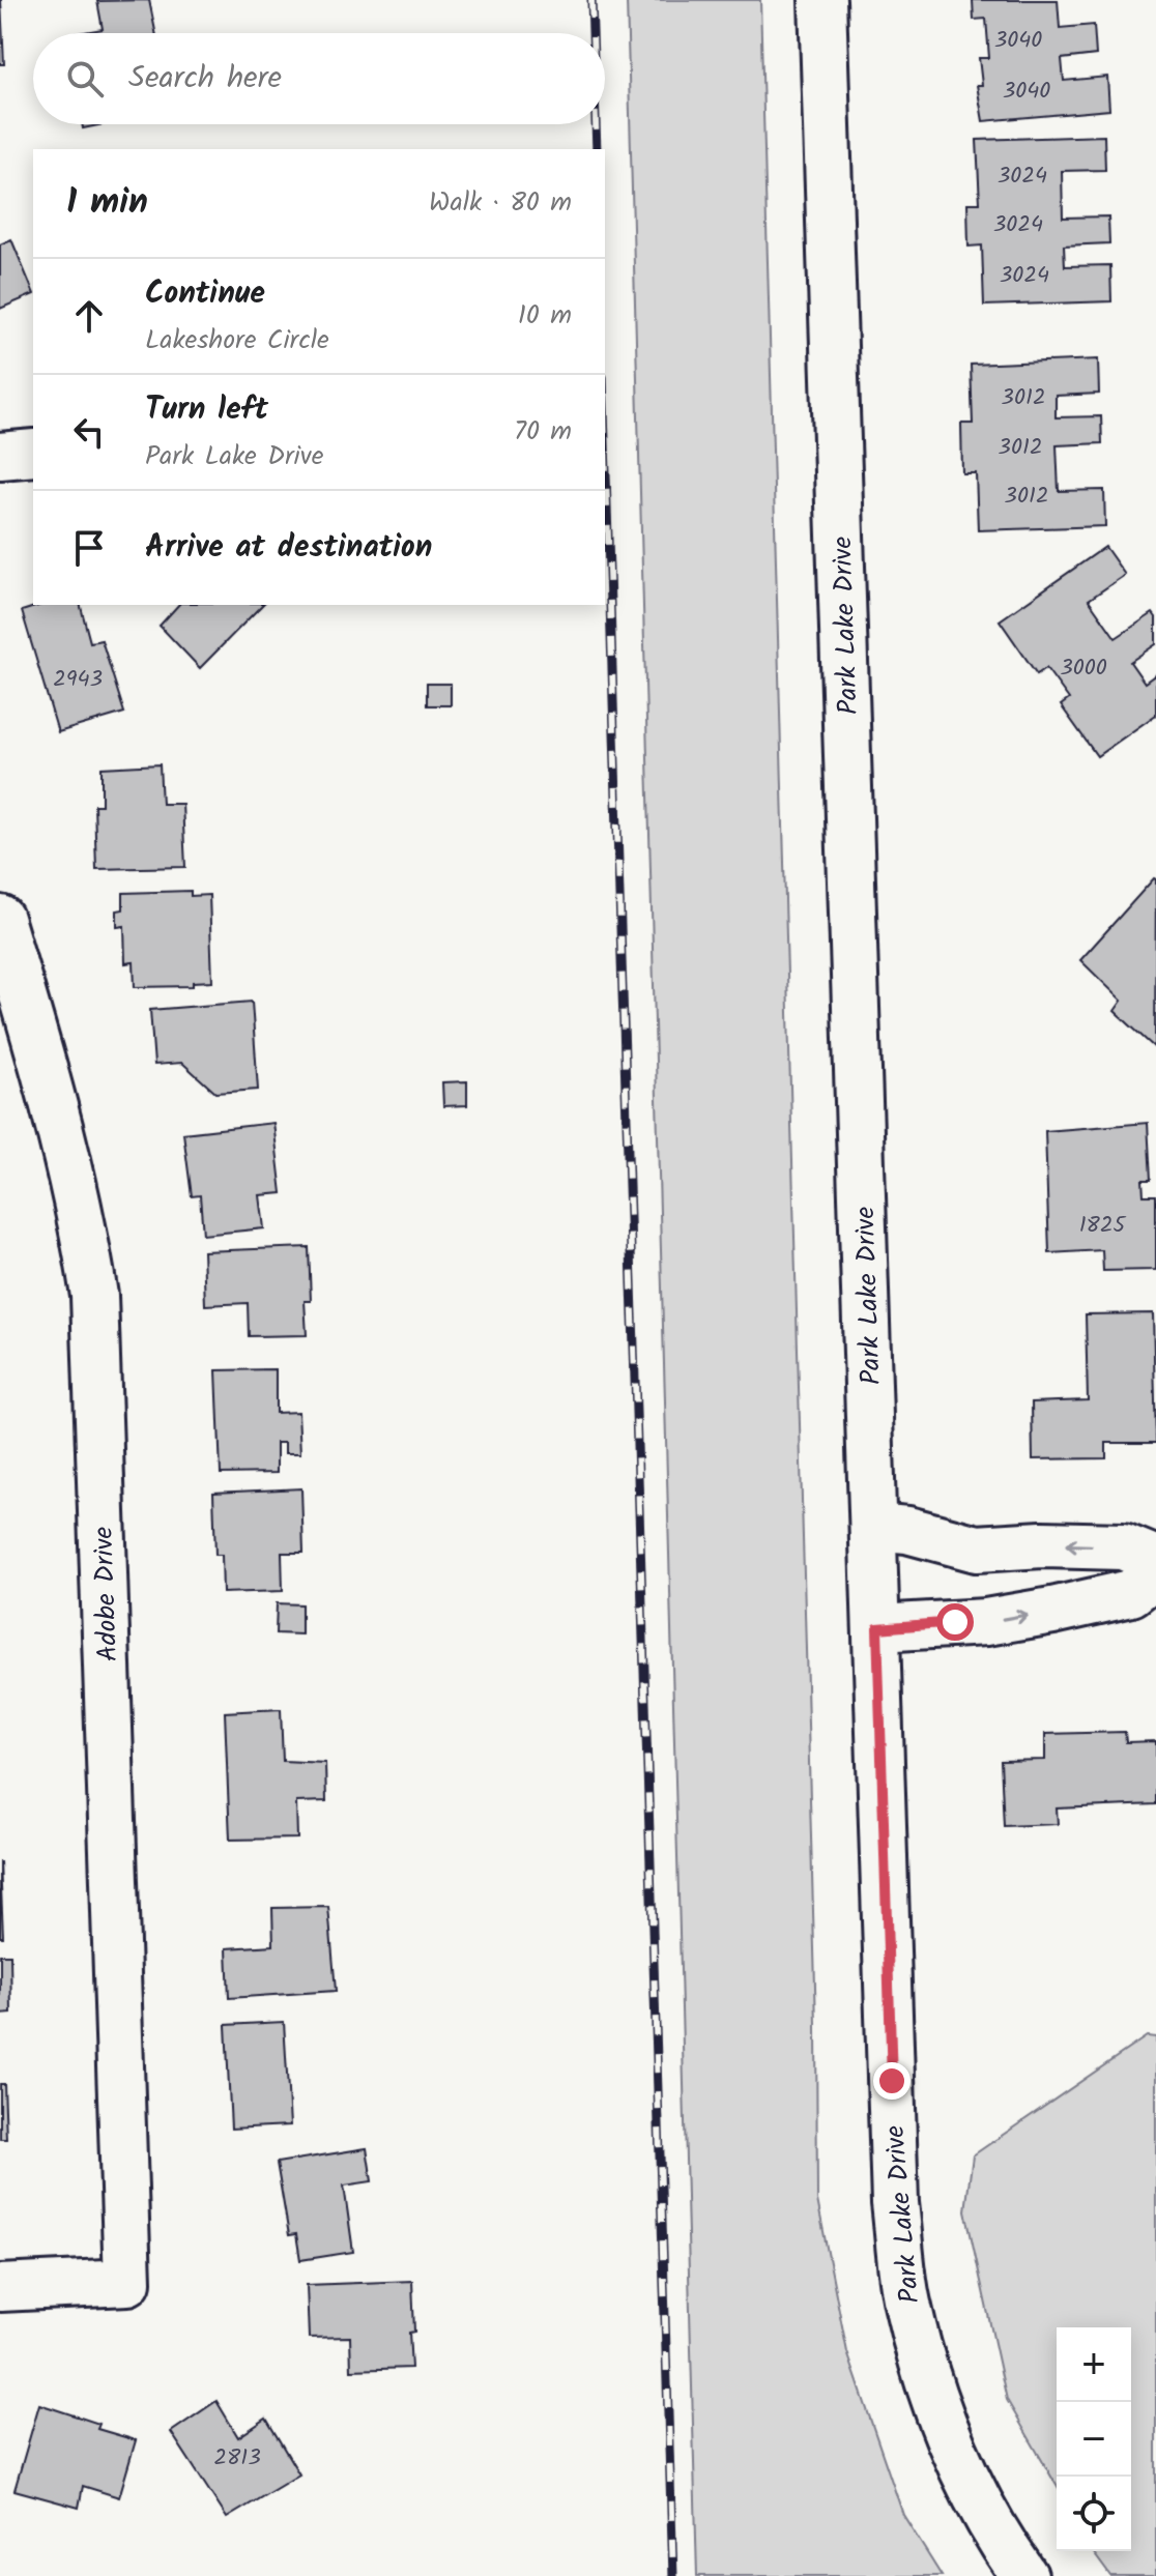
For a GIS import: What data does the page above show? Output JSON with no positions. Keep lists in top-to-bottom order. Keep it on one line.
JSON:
{"streets":{"street":["Park Lake Drive","Adobe Drive"]},"house_numbers":["3040","3040","3024","3024","3024","3012","3012","3012","3000","2943","1825","2813"],"page":{"search":"Search here","heading":["1 min","Walk · 80 m"],"list":[["Continue","Lakeshore Circle","10 m"],["Turn left","Park Lake Drive","70 m"],"Arrive at destination"],"map_buttons":["+","−"]}}
